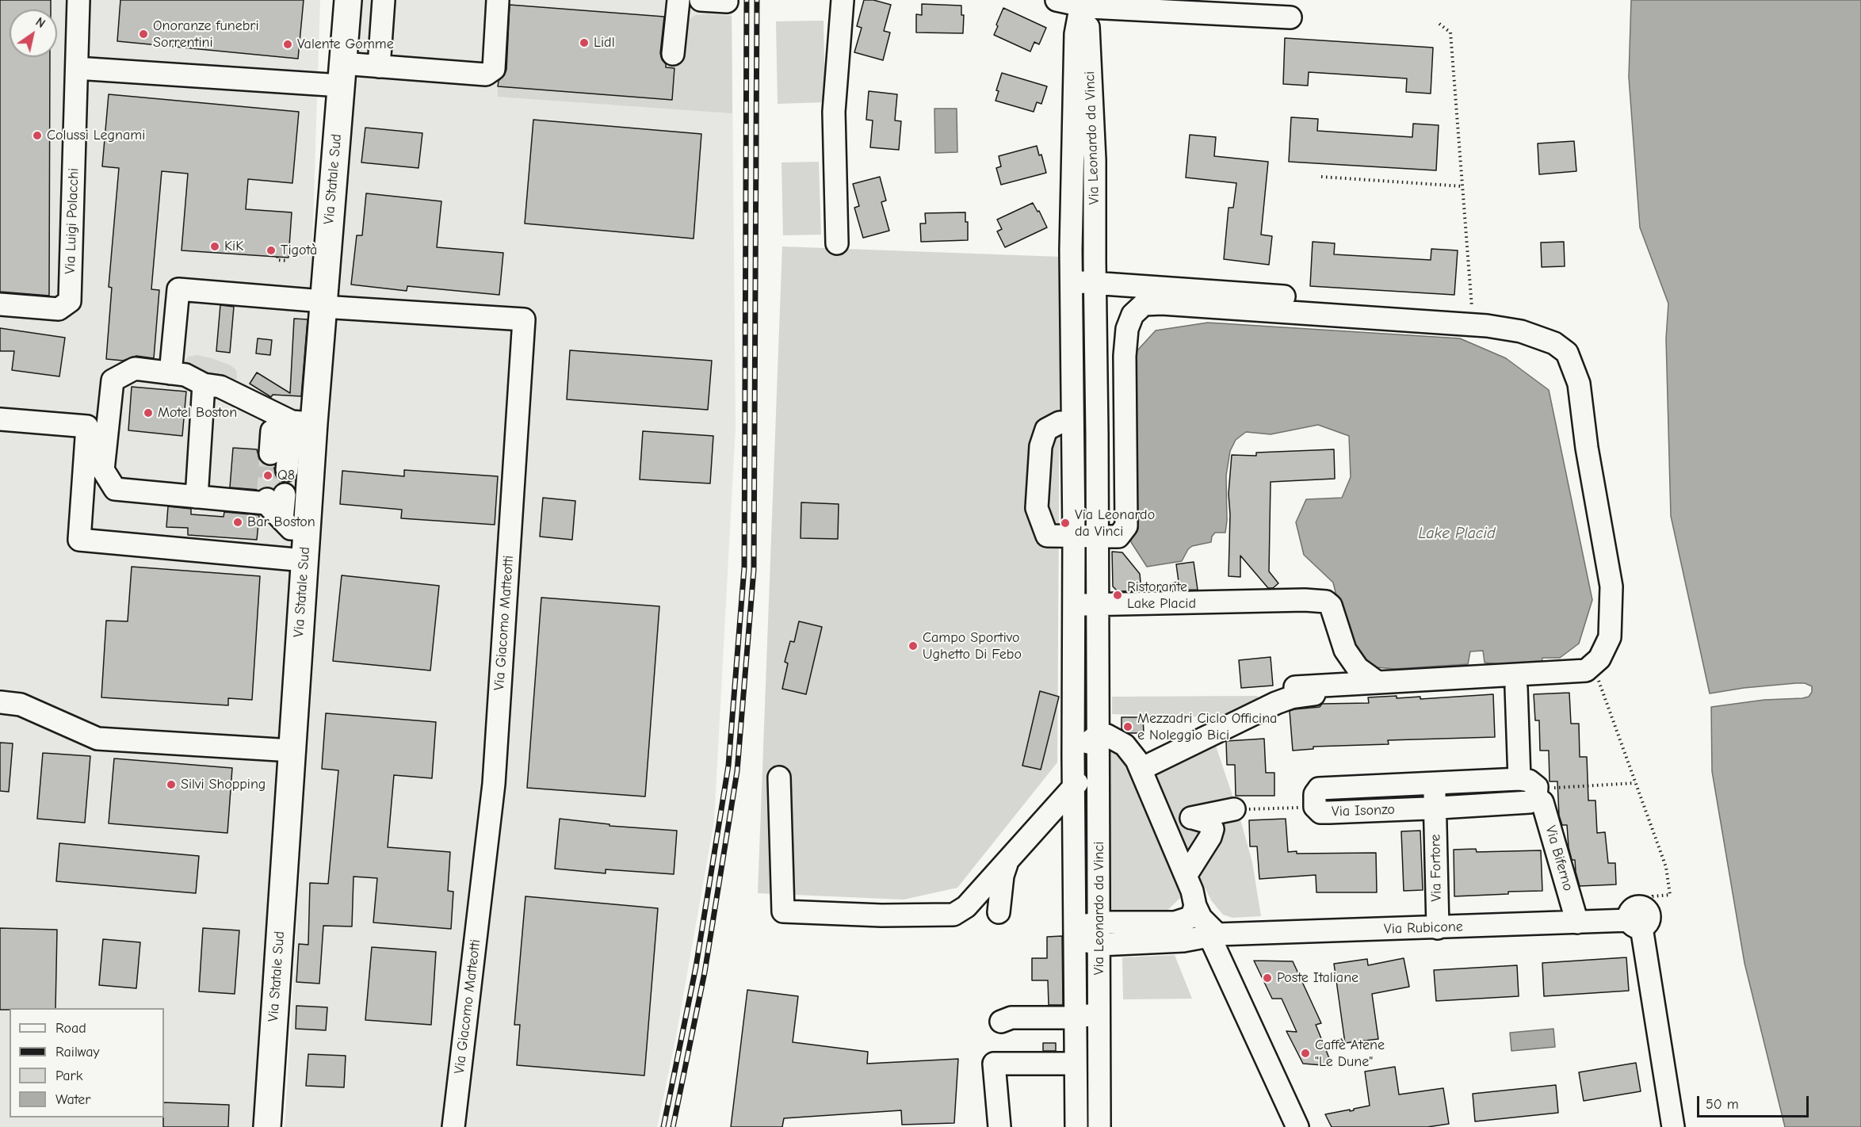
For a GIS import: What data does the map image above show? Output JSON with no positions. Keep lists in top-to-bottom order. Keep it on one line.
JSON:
{"streets":{"main road":["Via Statale Sud"],"street":["Via Leonardo da Vinci","Via Luigi Polacchi","Via Giacomo Matteotti","Via Isonzo","Via Biferno","Via Fortore","Via Rubicone"]},"crossings":[["Via Leonardo da Vinci","Via Rubicone"],["Via Statale Sud","Via Giacomo Matteotti"],["Via Isonzo","Via Biferno"],["Via Isonzo","Via Fortore"],["Via Biferno","Via Rubicone"],["Via Fortore","Via Rubicone"]],"water":["Lake Placid"],"places":["Onoranze funebri Sorrentini","Lidl","Valente Gomme","Colussi Legnami","KiK","Tigotà","Motel Boston","Q8","Bar Boston","Via Leonardo da Vinci","Ristorante Lake Placid","Campo Sportivo Ughetto Di Febo","Mezzadri Ciclo Officina e Noleggio Bici","Silvi Shopping","Poste Italiane","Caffè Atene \"Le Dune\""],"legend":["Road","Railway","Park","Water"],"scale_bar":"50 m","north":"top right"}
